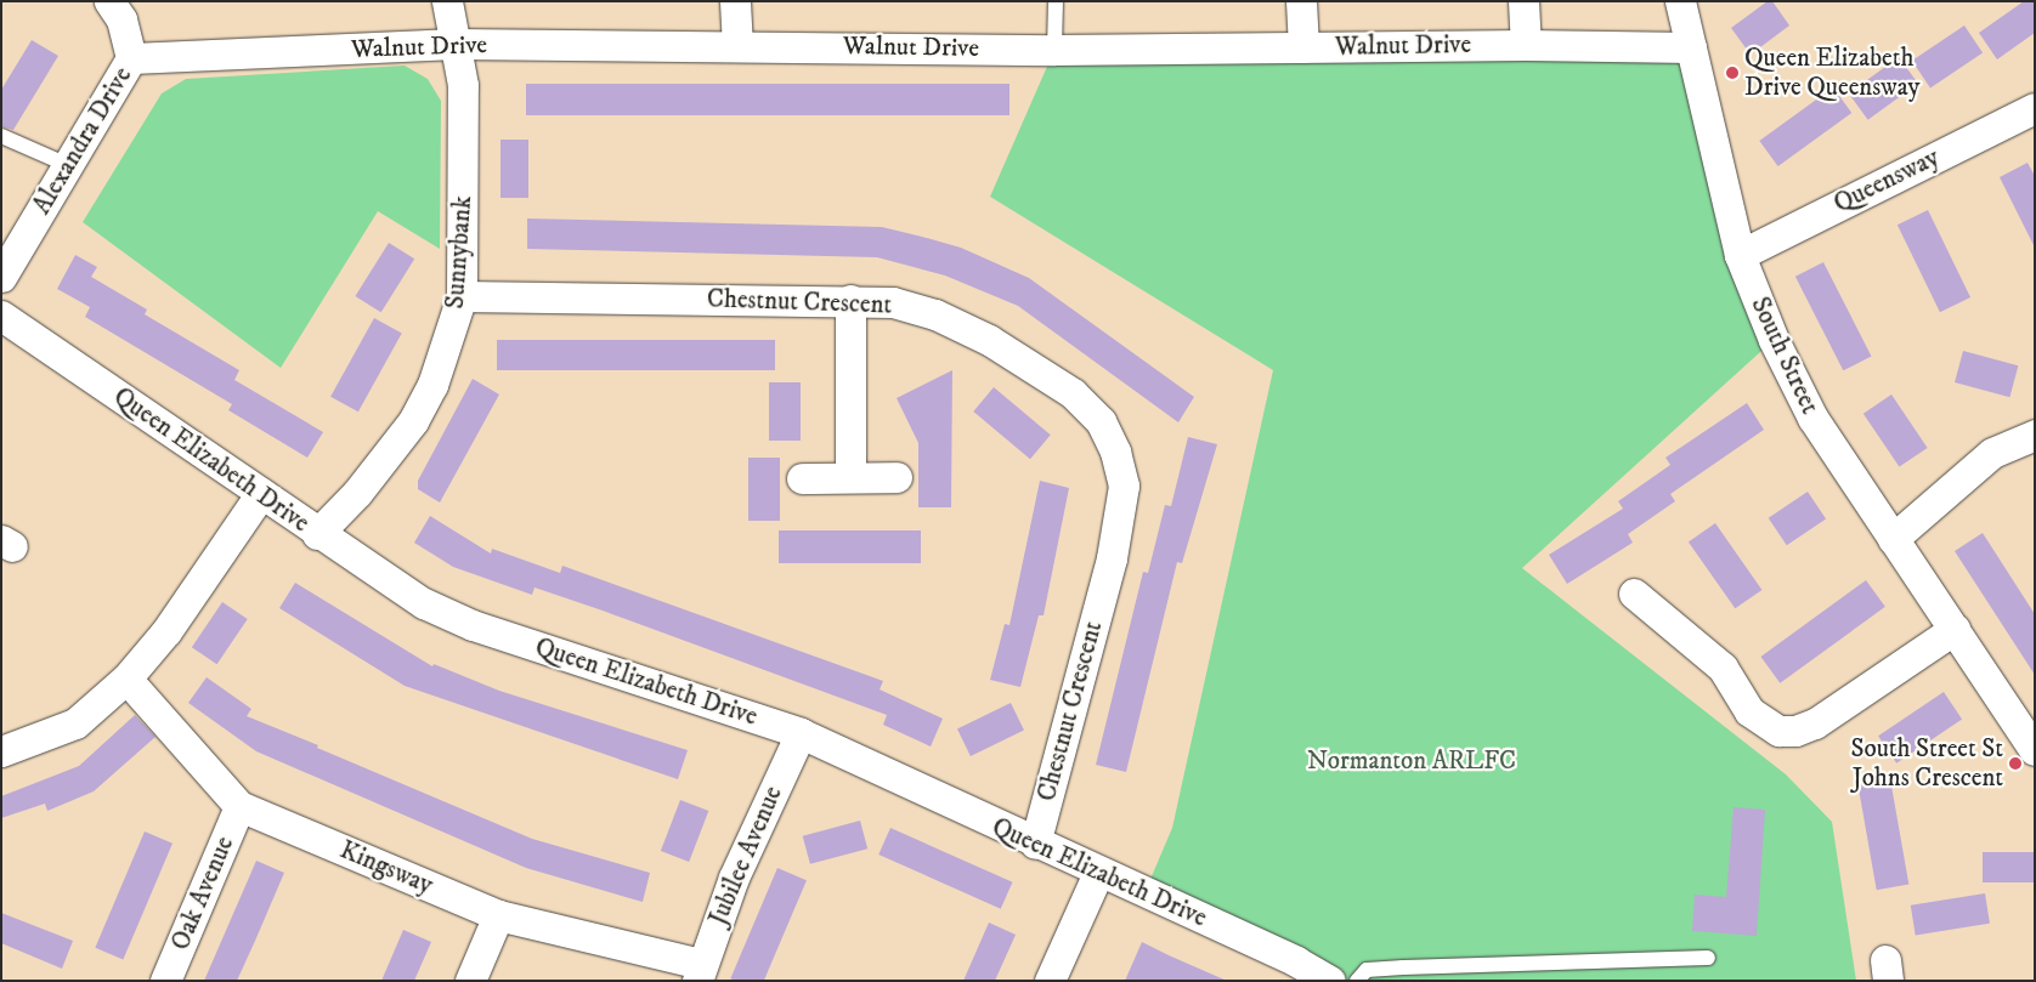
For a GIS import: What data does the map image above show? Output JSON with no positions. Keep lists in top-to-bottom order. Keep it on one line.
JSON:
{"streets":{"street":["Walnut Drive","Alexandra Drive","Queensway","Sunnybank","Chestnut Crescent","South Street","Queen Elizabeth Drive","Jubilee Avenue","Kingsway","Oak Avenue"]},"crossings":[["Walnut Drive","Alexandra Drive"],["Walnut Drive","Sunnybank"],["Walnut Drive","South Street"],["Queensway","South Street"],["Sunnybank","Chestnut Crescent"],["Sunnybank","Queen Elizabeth Drive"],["Chestnut Crescent","Queen Elizabeth Drive"],["Queen Elizabeth Drive","Jubilee Avenue"],["Jubilee Avenue","Kingsway"],["Kingsway","Oak Avenue"]],"parks":["Normanton ARLFC"],"places":["Queen Elizabeth Drive Queensway","South Street St Johns Crescent"]}
